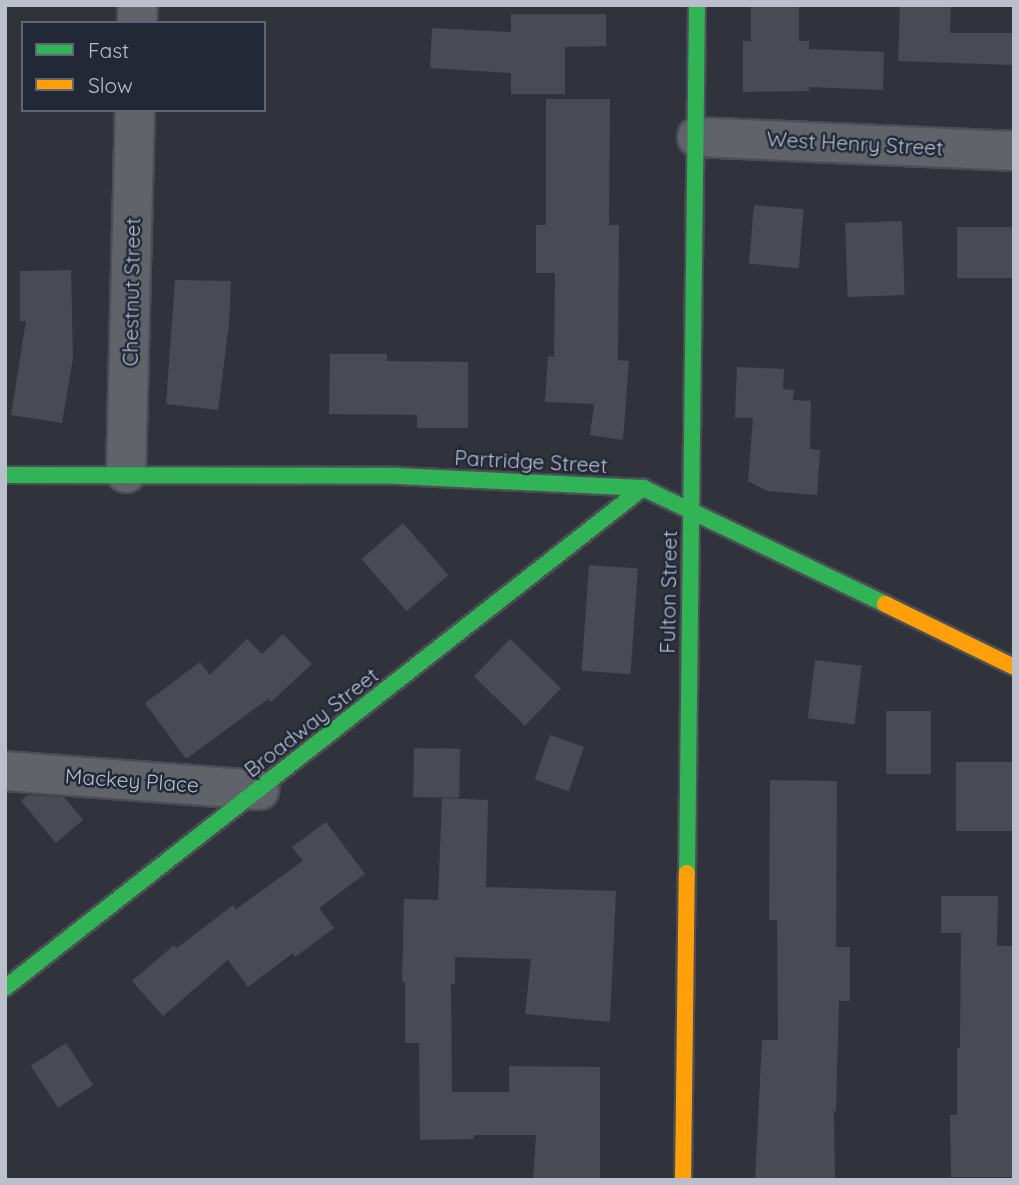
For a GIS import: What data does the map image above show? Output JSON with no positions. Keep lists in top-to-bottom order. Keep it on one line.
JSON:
{"streets":{"street":["West Henry Street","Chestnut Street","Partridge Street","Fulton Street","Broadway Street","Mackey Place"]},"crossings":[["West Henry Street","Fulton Street"],["Chestnut Street","Partridge Street"],["Partridge Street","Fulton Street"],["Partridge Street","Broadway Street"],["Broadway Street","Mackey Place"]],"legend":["Fast","Slow"]}
